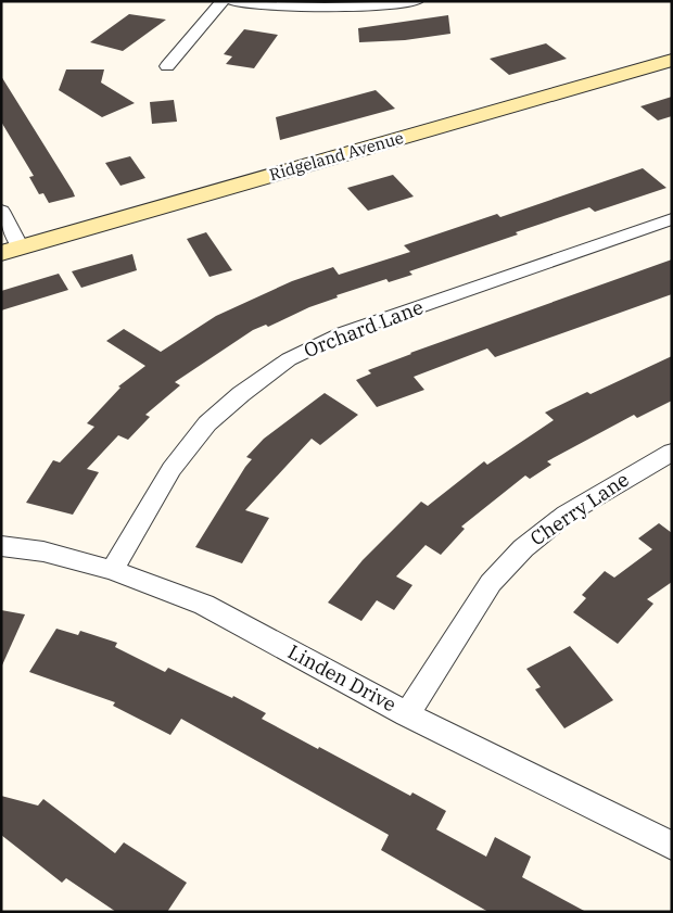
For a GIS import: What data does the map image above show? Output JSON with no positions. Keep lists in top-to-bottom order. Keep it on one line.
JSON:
{"streets":{"street":["Ridgeland Avenue","Orchard Lane","Cherry Lane","Linden Drive"]},"crossings":[["Orchard Lane","Linden Drive"],["Cherry Lane","Linden Drive"]]}
